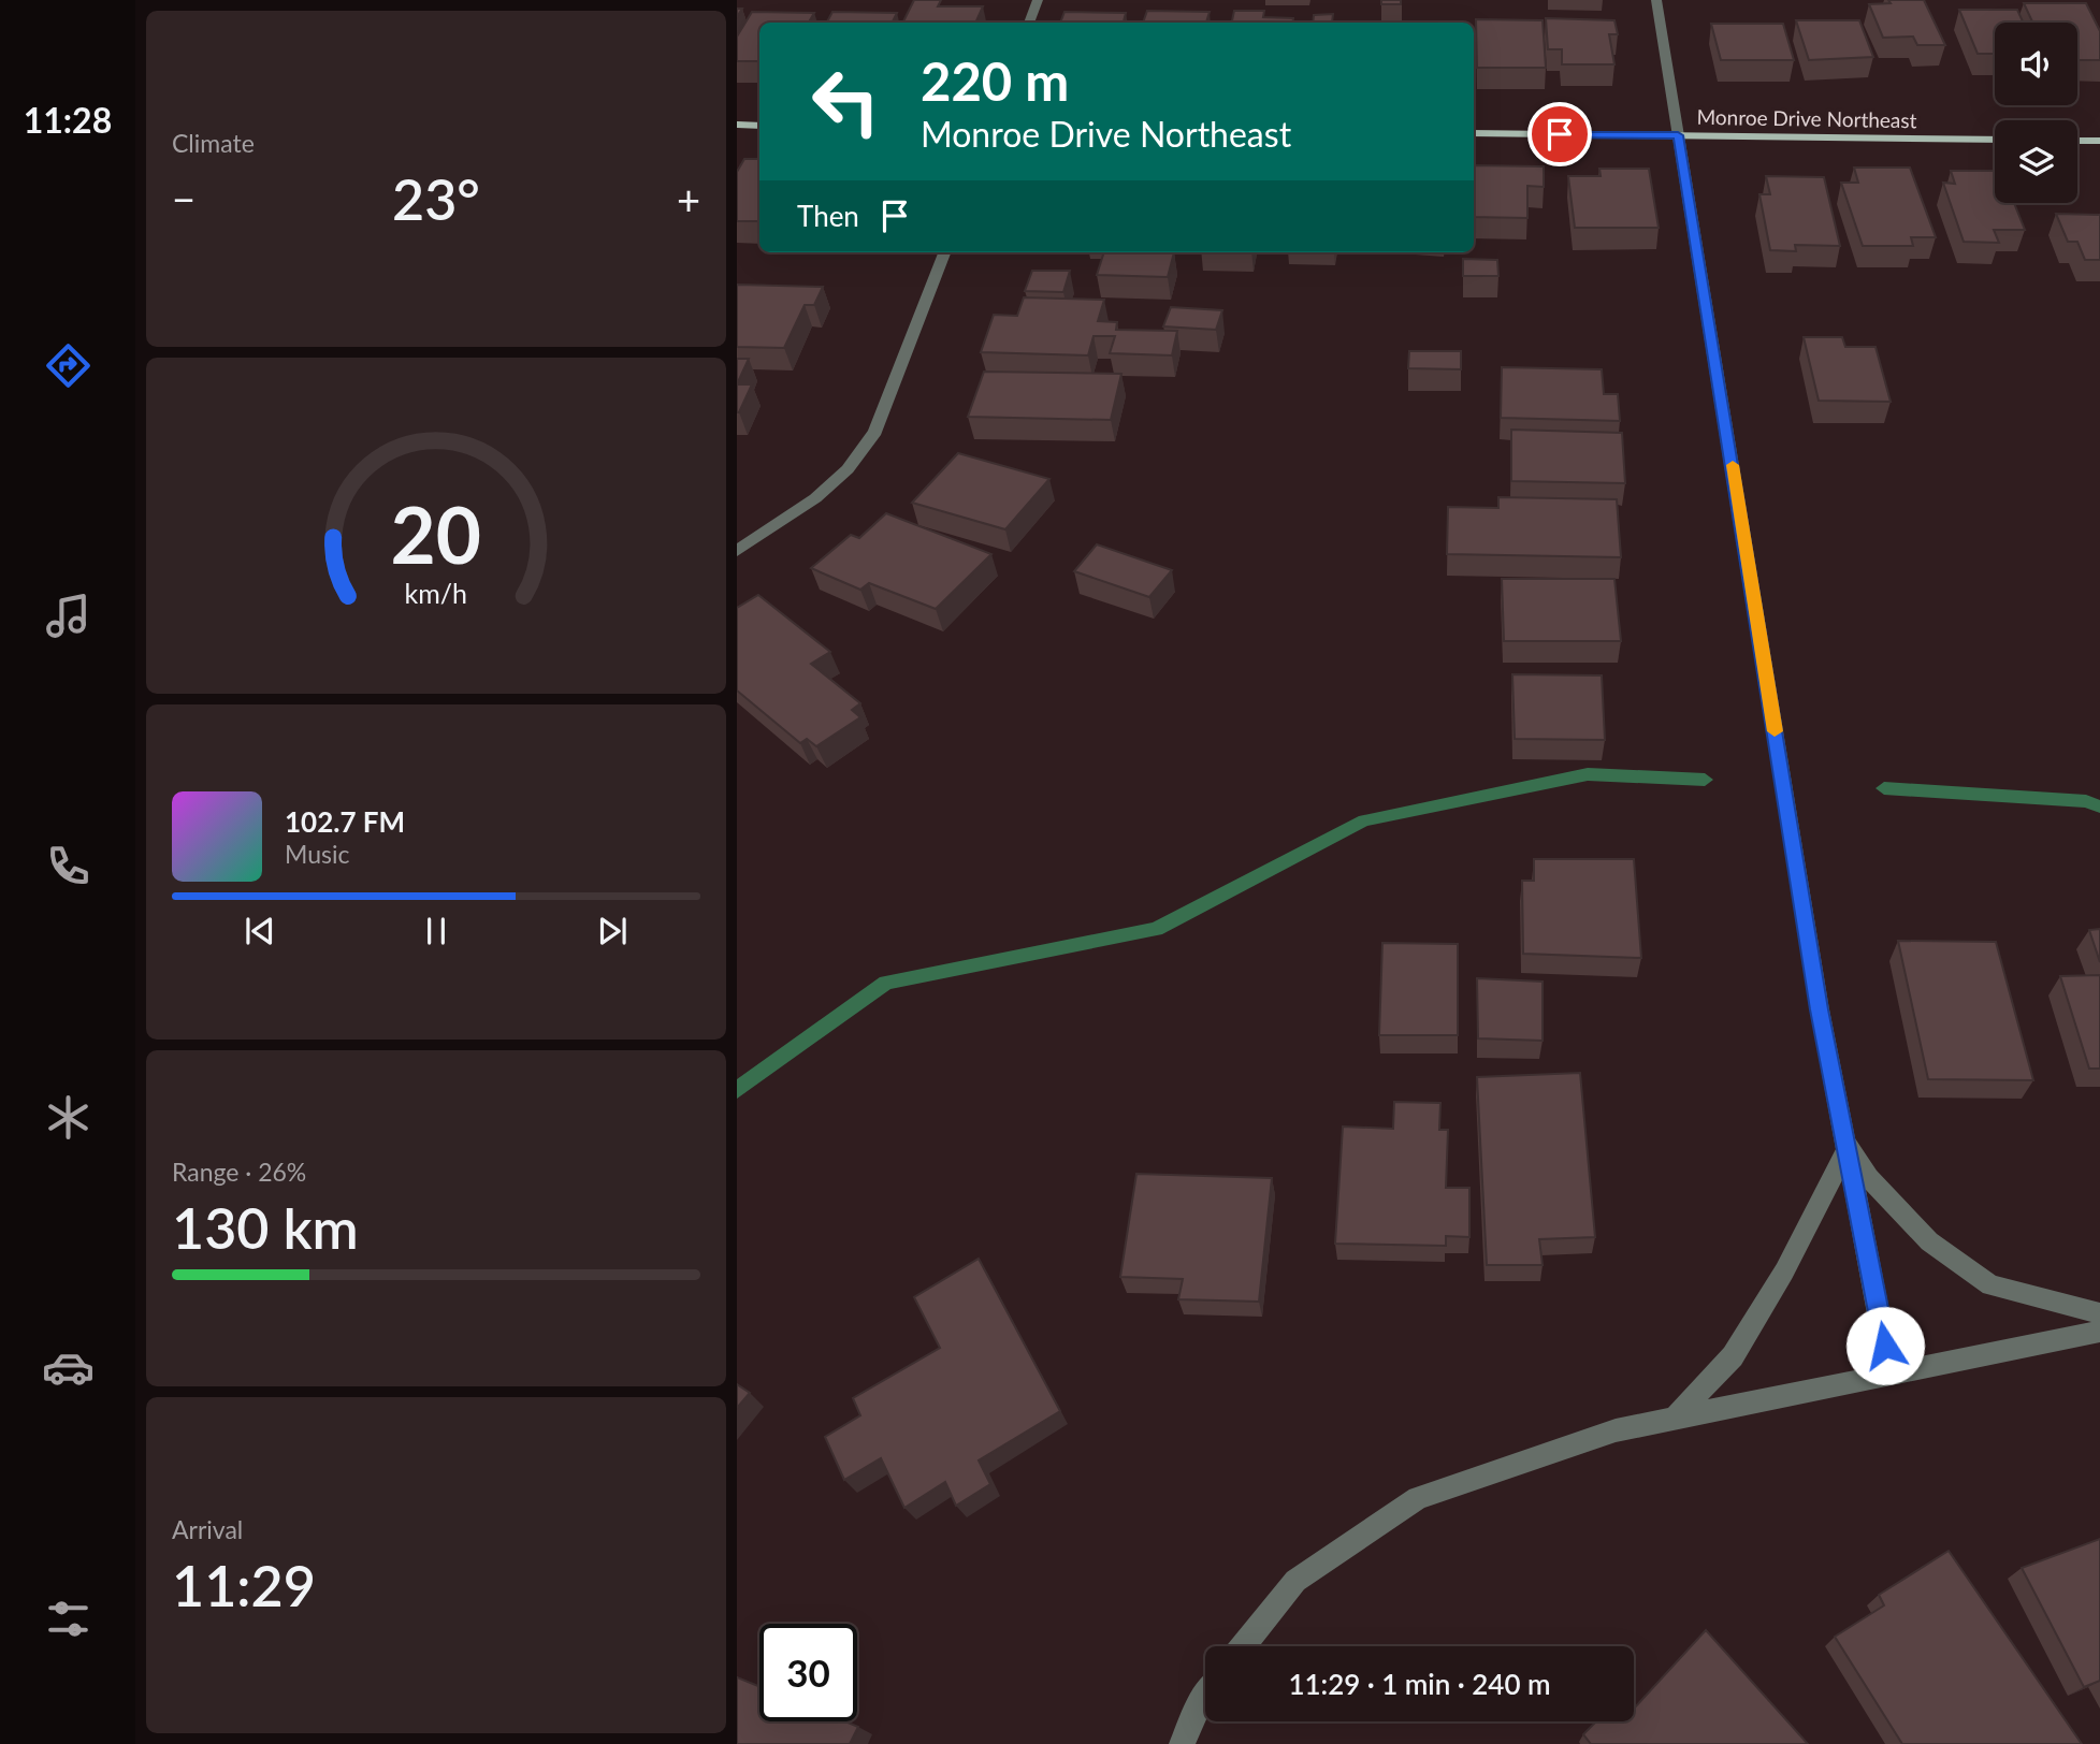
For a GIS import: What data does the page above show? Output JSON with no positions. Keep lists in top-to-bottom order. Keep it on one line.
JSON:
{"streets":{"main road":["Monroe Drive Northeast"]},"page":{"tabs":"11:28","tile":["Climate",["Range · 26%","130 km"],["Arrival","11:29"]],"turn":["220 m","Monroe Drive Northeast"],"heat":["−","23°","+"],"then":"Then","song":["102.7 FM","Music"],"limit":"30","trip":"11:29 · 1 min · 240 m","gauge":["20","km/h"]}}
